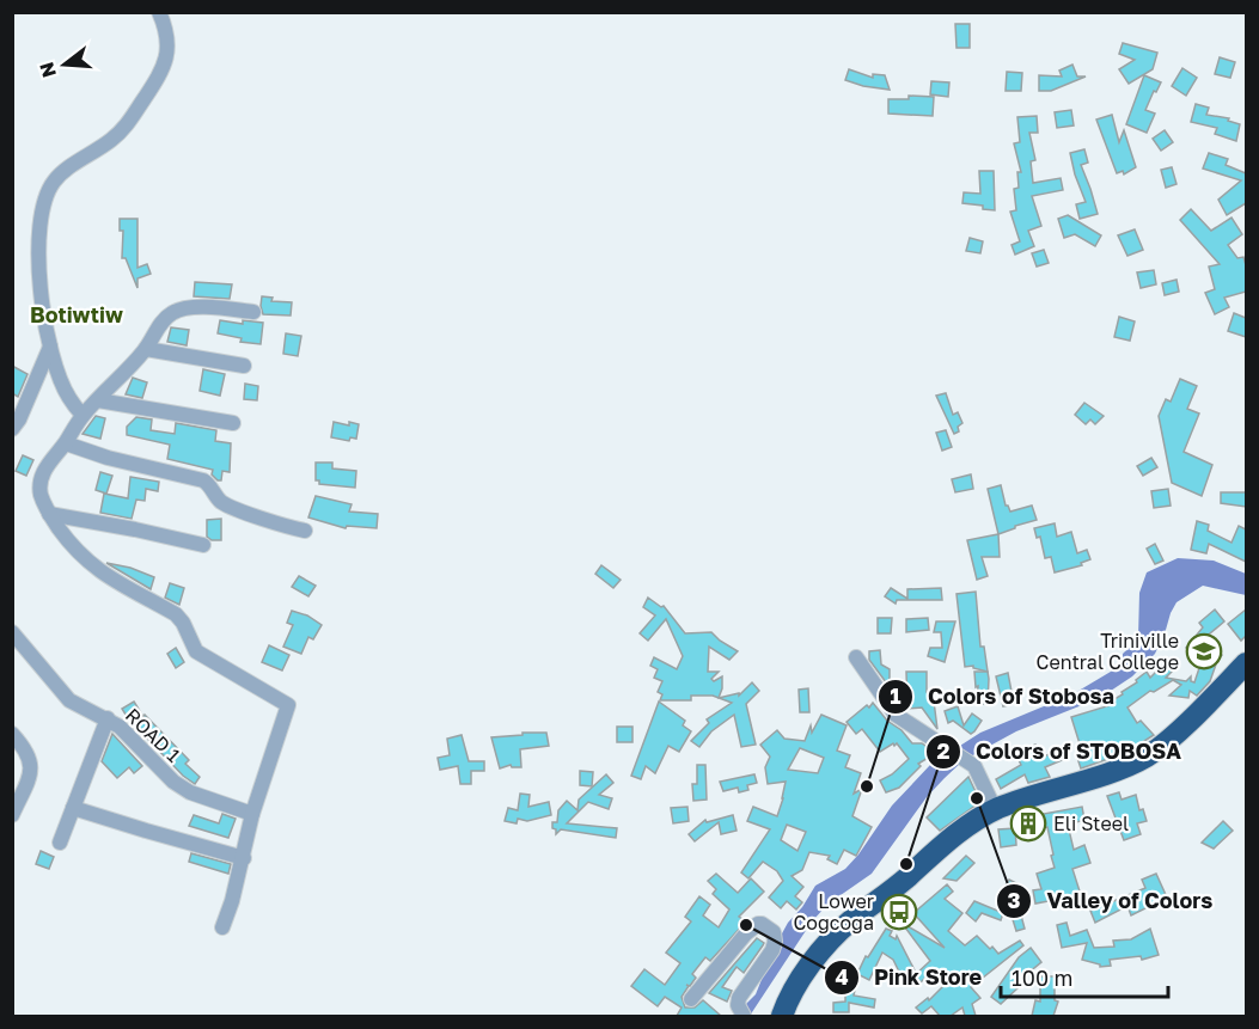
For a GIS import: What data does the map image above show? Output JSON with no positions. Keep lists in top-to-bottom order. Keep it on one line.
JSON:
{"streets":{"street":["ROAD 1"]},"districts":["Botiwtiw"],"places":{"school or university":["Triniville Central College"],"other":["Colors of Stobosa","Valley of Colors","Colors of STOBOSA","Pink Store"],"building":["Eli Steel"],"bus stop":["Lower Cogcoga"]},"scale_bar":"100 m","north":"left"}
